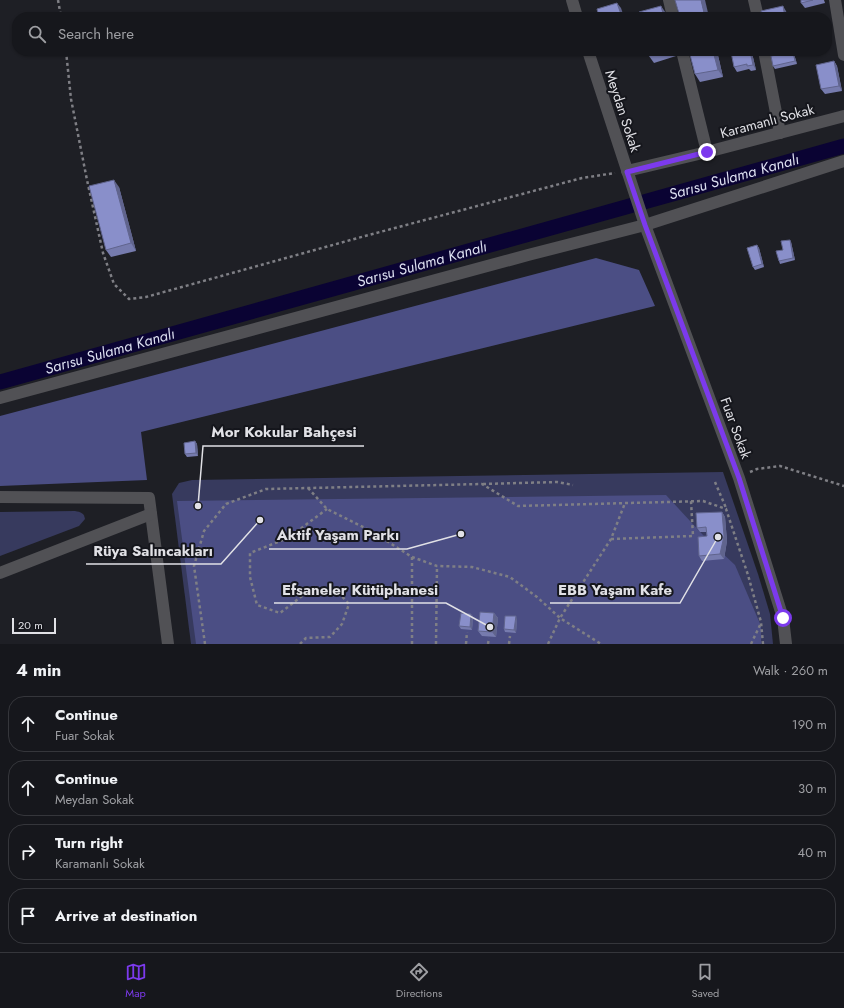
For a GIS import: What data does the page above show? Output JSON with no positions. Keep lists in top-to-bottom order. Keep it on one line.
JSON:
{"streets":{"street":["Meydan Sokak","Karamanlı Sokak","Fuar Sokak"]},"crossings":[["Meydan Sokak","Karamanlı Sokak"],["Meydan Sokak","Fuar Sokak"]],"water":["Sarısu Sulama Kanalı"],"places":["Mor Kokular Bahçesi","Rüya Salıncakları","Aktif Yaşam Parkı","EBB Yaşam Kafe","Efsaneler Kütüphanesi"],"scale_bar":"20 m","page":{"search":"Search here","scale":"20 m","heading":["4 min","Walk · 260 m"],"list":[["Continue","Fuar Sokak","190 m"],["Continue","Meydan Sokak","30 m"],["Turn right","Karamanlı Sokak","40 m"],"Arrive at destination"],"nav":["Map","Directions","Saved"]}}
